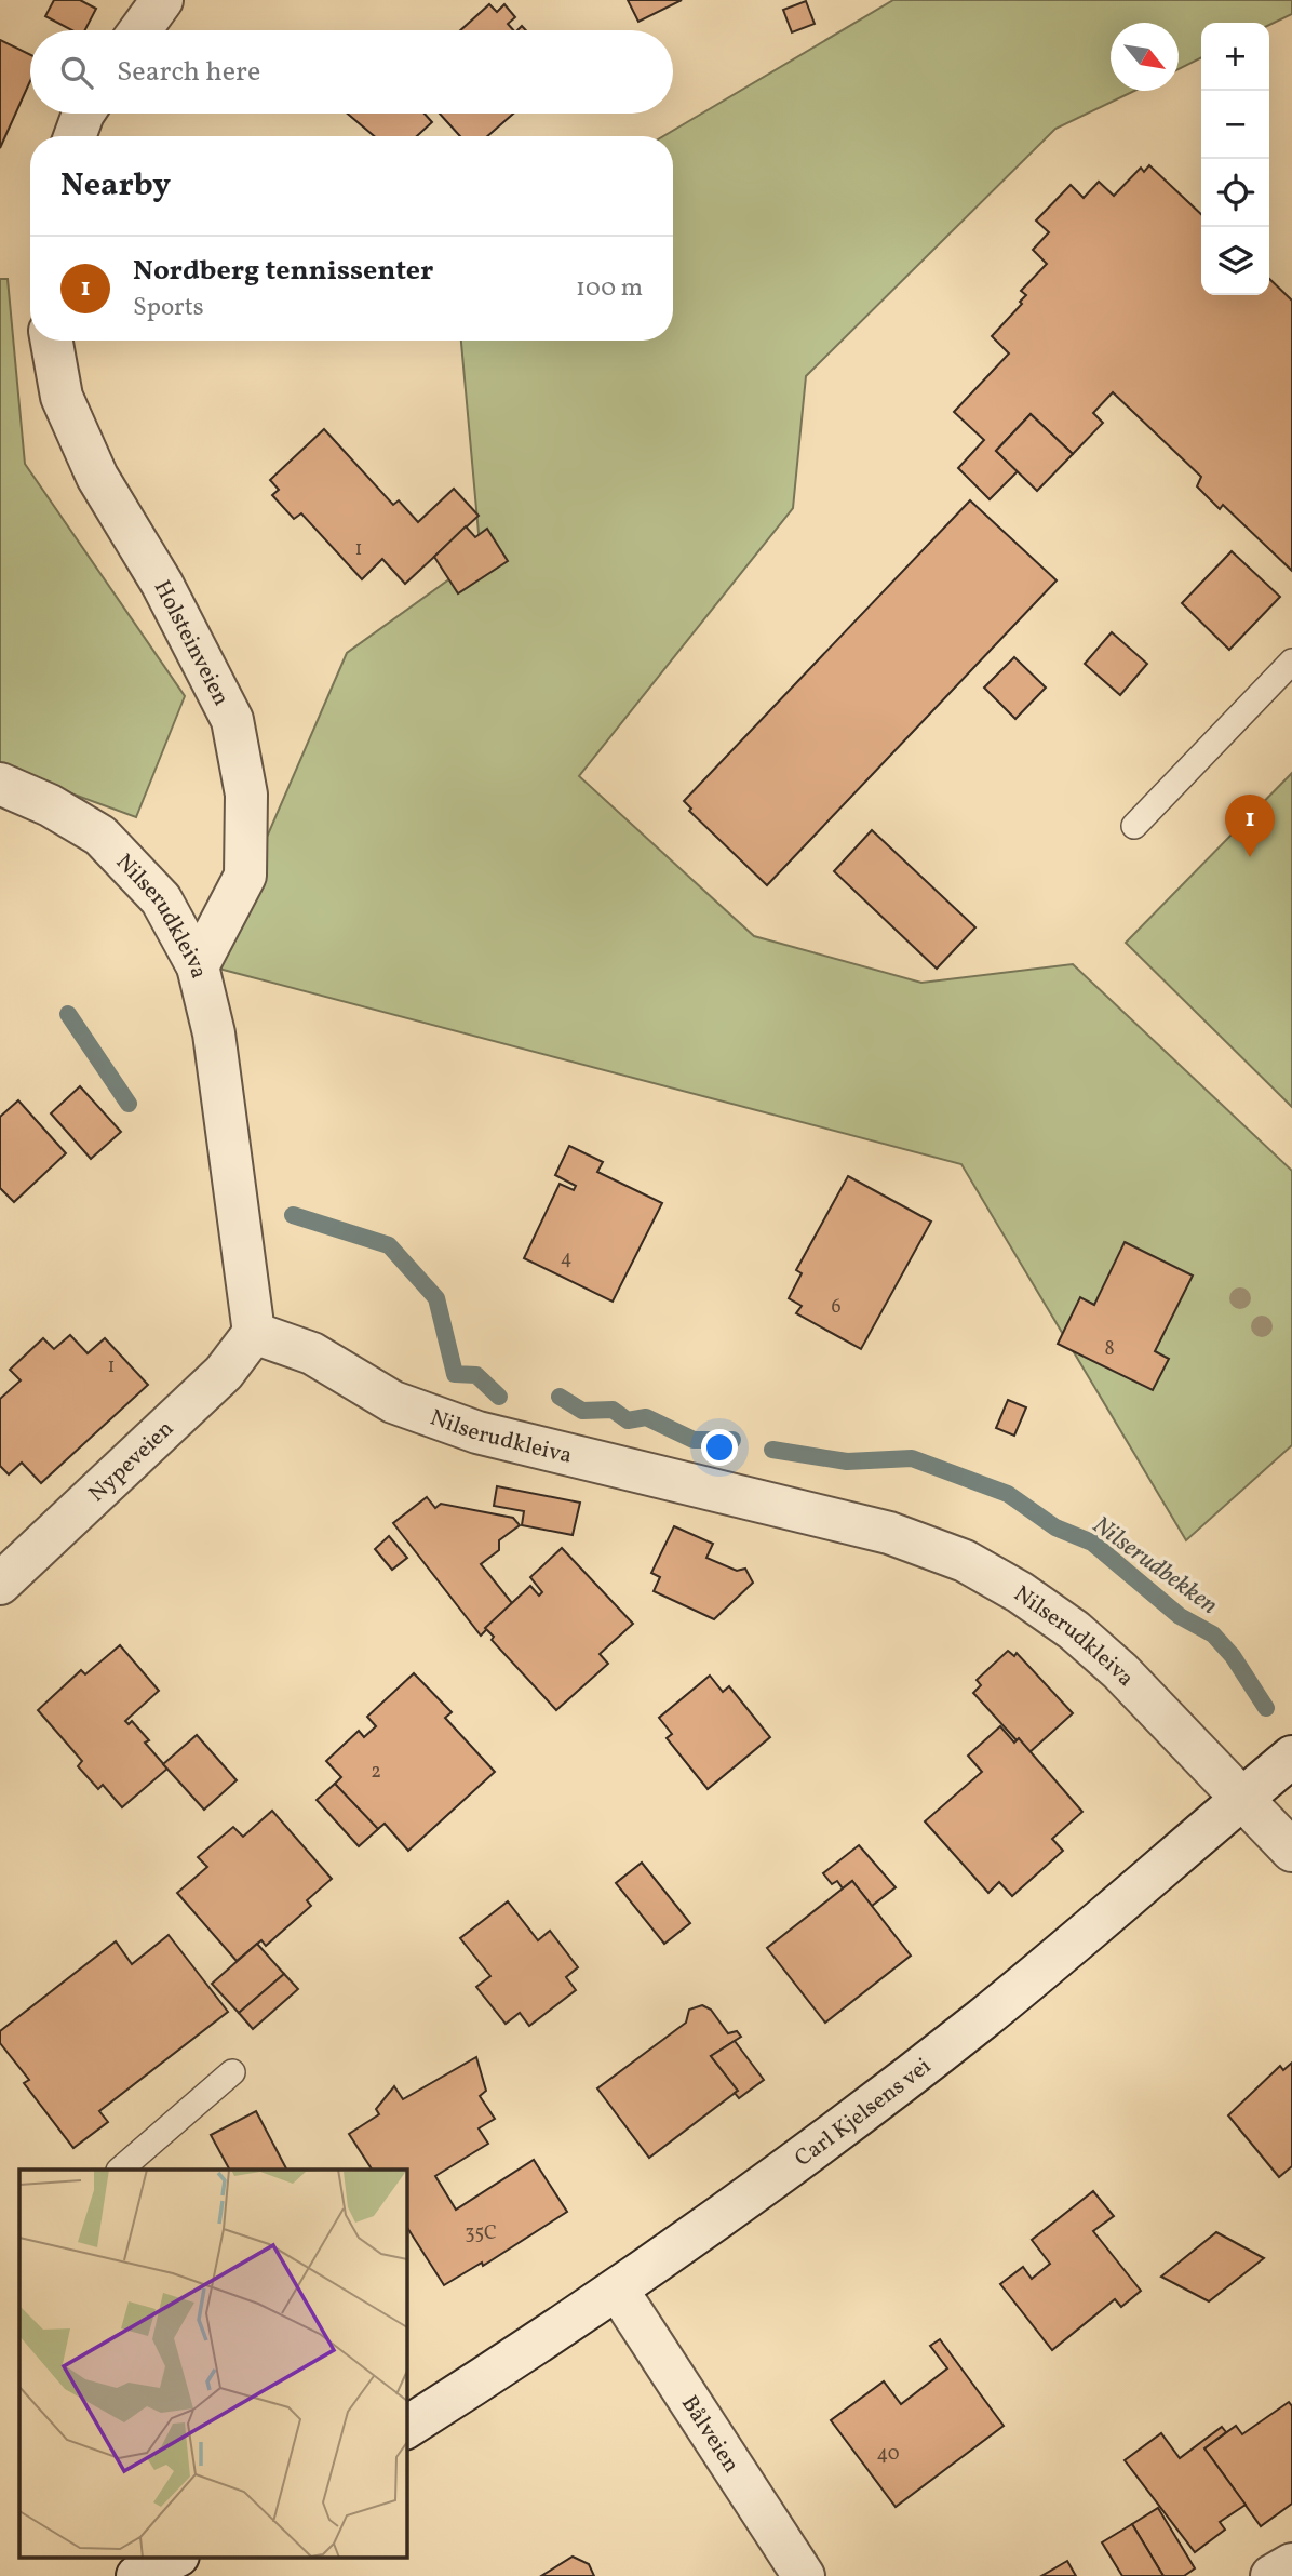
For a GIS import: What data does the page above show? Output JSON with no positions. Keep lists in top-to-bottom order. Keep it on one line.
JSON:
{"streets":{"street":["Holsteinveien","Nilserudkleiva","Nypeveien","Carl Kjelsens vei","Bålveien"]},"crossings":[["Holsteinveien","Nilserudkleiva"],["Nilserudkleiva","Nypeveien"],["Nilserudkleiva","Carl Kjelsens vei"],["Carl Kjelsens vei","Bålveien"]],"water":["Nilserudbekken"],"house_numbers":["1","4","6","8","1","2","35C","40"],"north":"bottom right","page":{"map_buttons":["+","−"],"search":"Search here","heading":"Nearby","list":[{"mark":"1","name":"Nordberg tennissenter","note":"Sports","value":"100 m"}],"pins":"1"}}
